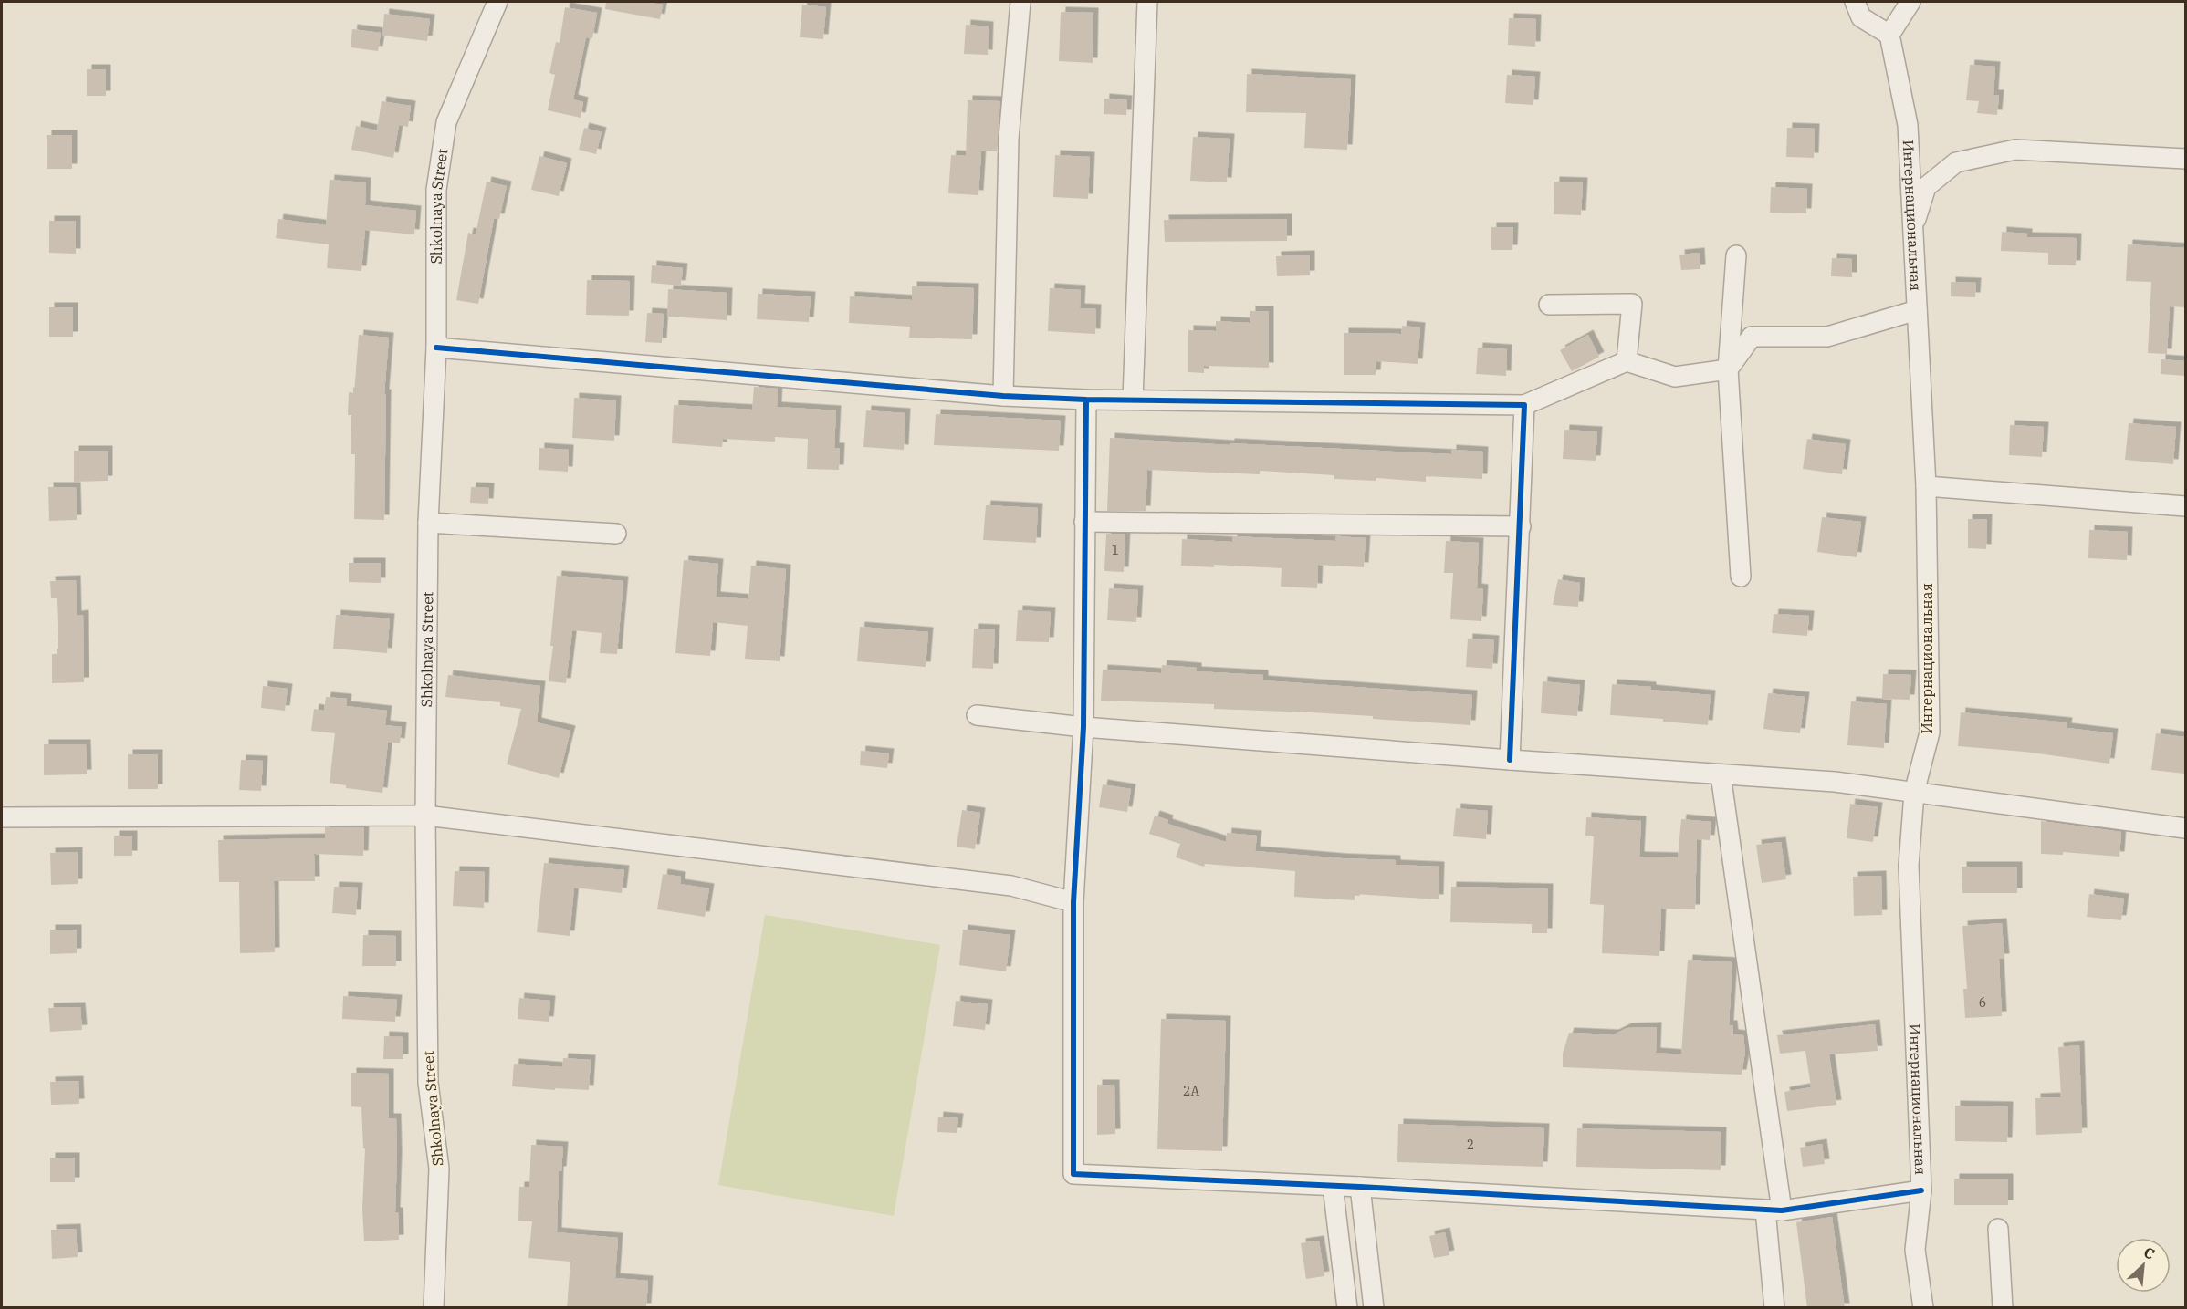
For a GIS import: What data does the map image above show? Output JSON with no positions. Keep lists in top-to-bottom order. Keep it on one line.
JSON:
{"streets":{"street":["Shkolnaya Street","Интернациональная"]},"house_numbers":["1","6","2А","2"],"north":"top right"}
